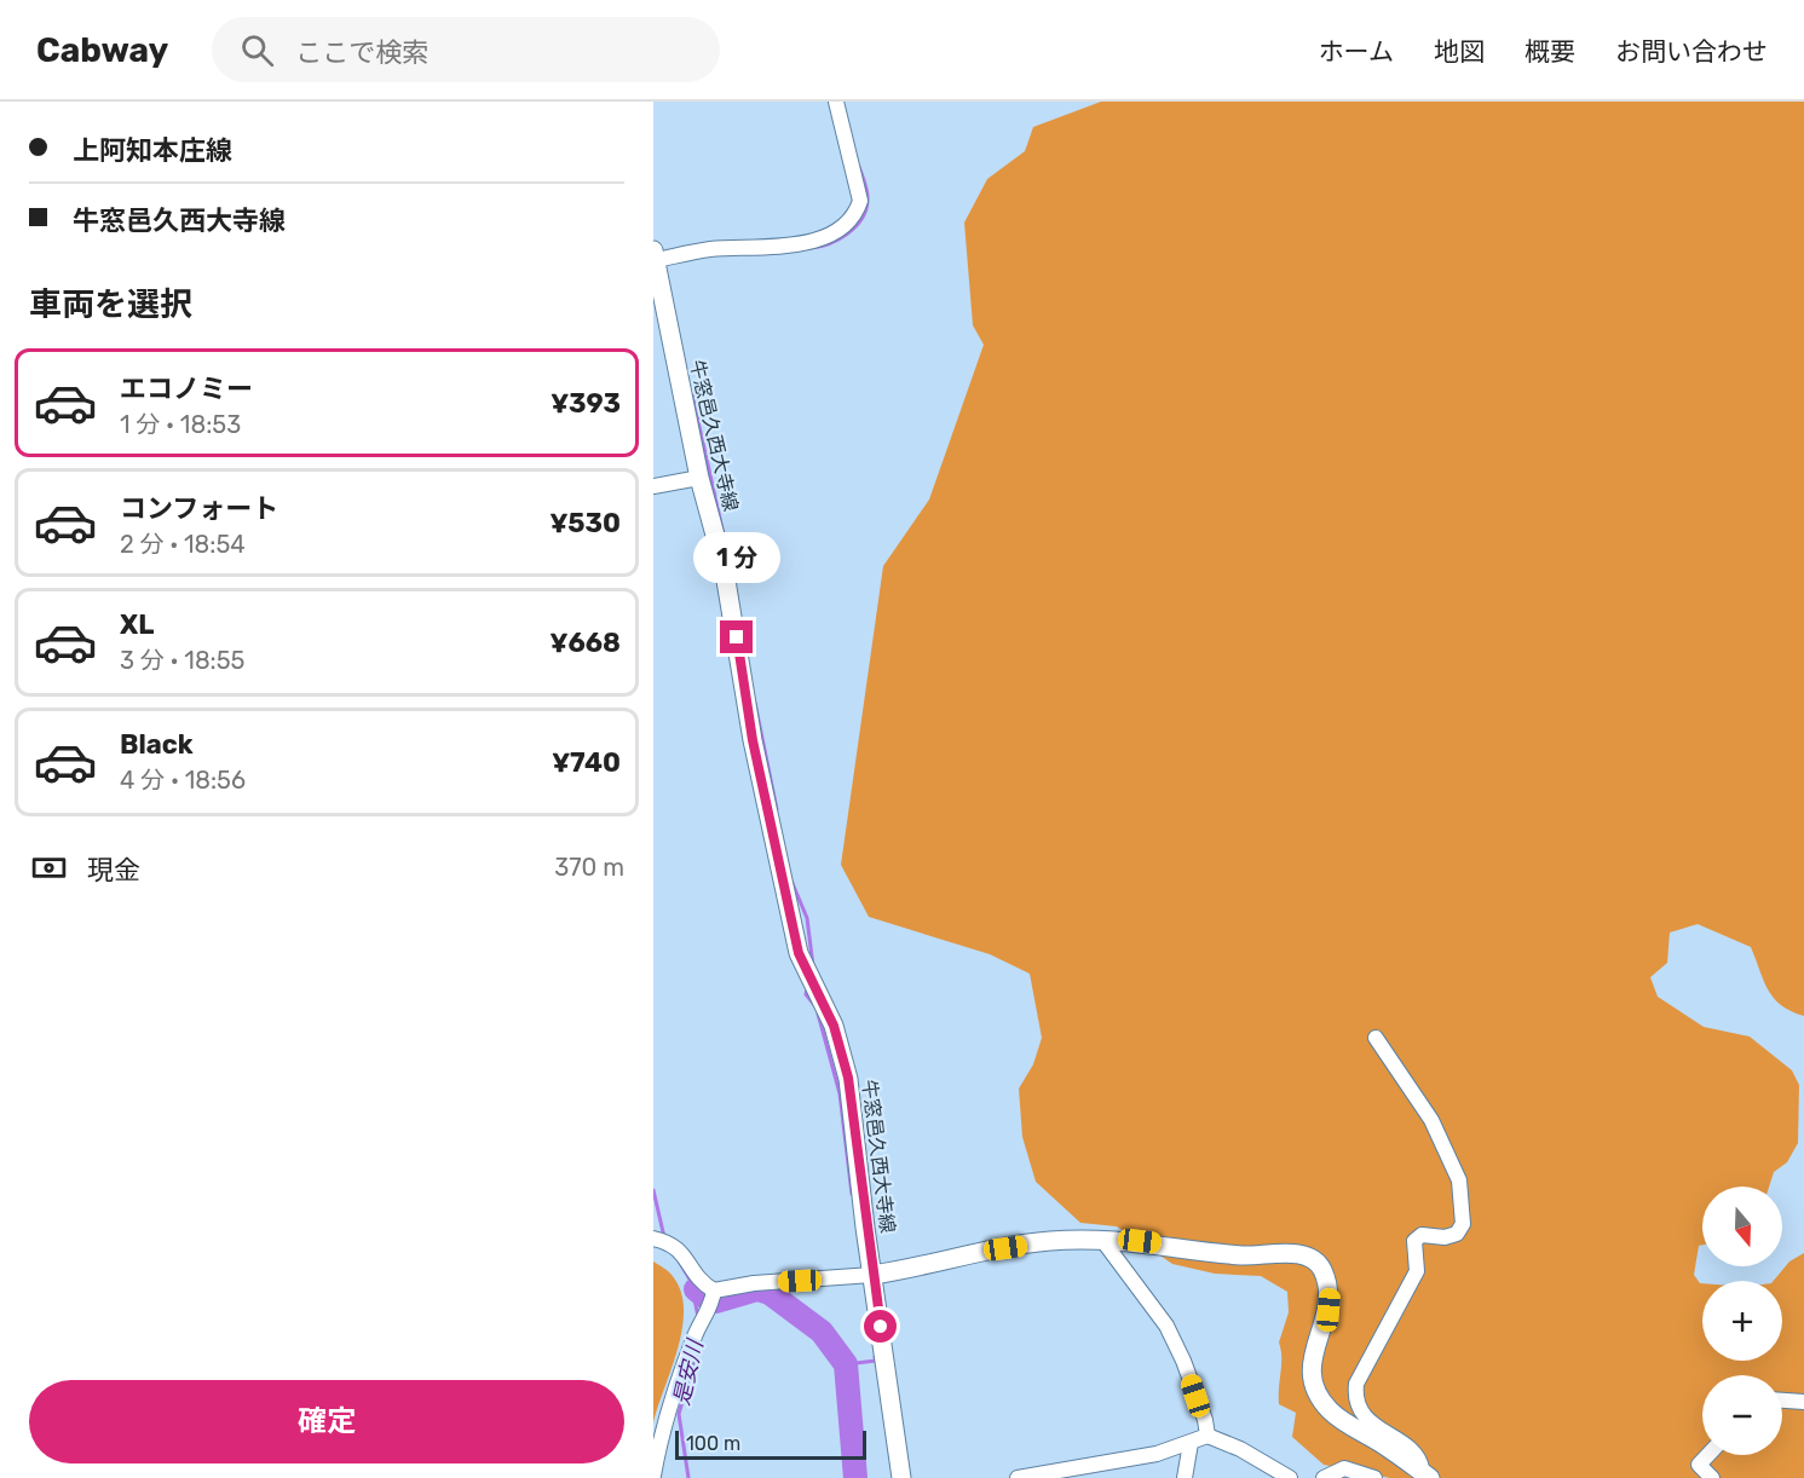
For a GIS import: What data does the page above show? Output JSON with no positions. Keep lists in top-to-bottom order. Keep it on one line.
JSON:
{"streets":{"main road":["牛窓邑久西大寺線"]},"water":["是安川"],"scale_bar":"100 m","north":"bottom","page":{"header":"Cabway","search":"ここで検索","nav":["ホーム","地図","概要","お問い合わせ"],"banner":["上阿知本庄線","牛窓邑久西大寺線"],"heading":"車両を選択","list":[{"name":"エコノミー","note":"1 分 · 18:53","value":"¥393"},{"name":"コンフォート","note":"2 分 · 18:54","value":"¥530"},{"name":"XL","note":"3 分 · 18:55","value":"¥668"},{"name":"Black","note":"4 分 · 18:56","value":"¥740"}],"bubble":"1 分","pay":["現金","370 m"],"map_buttons":["+","−"],"buttons":"確定","scale":"100 m"}}
